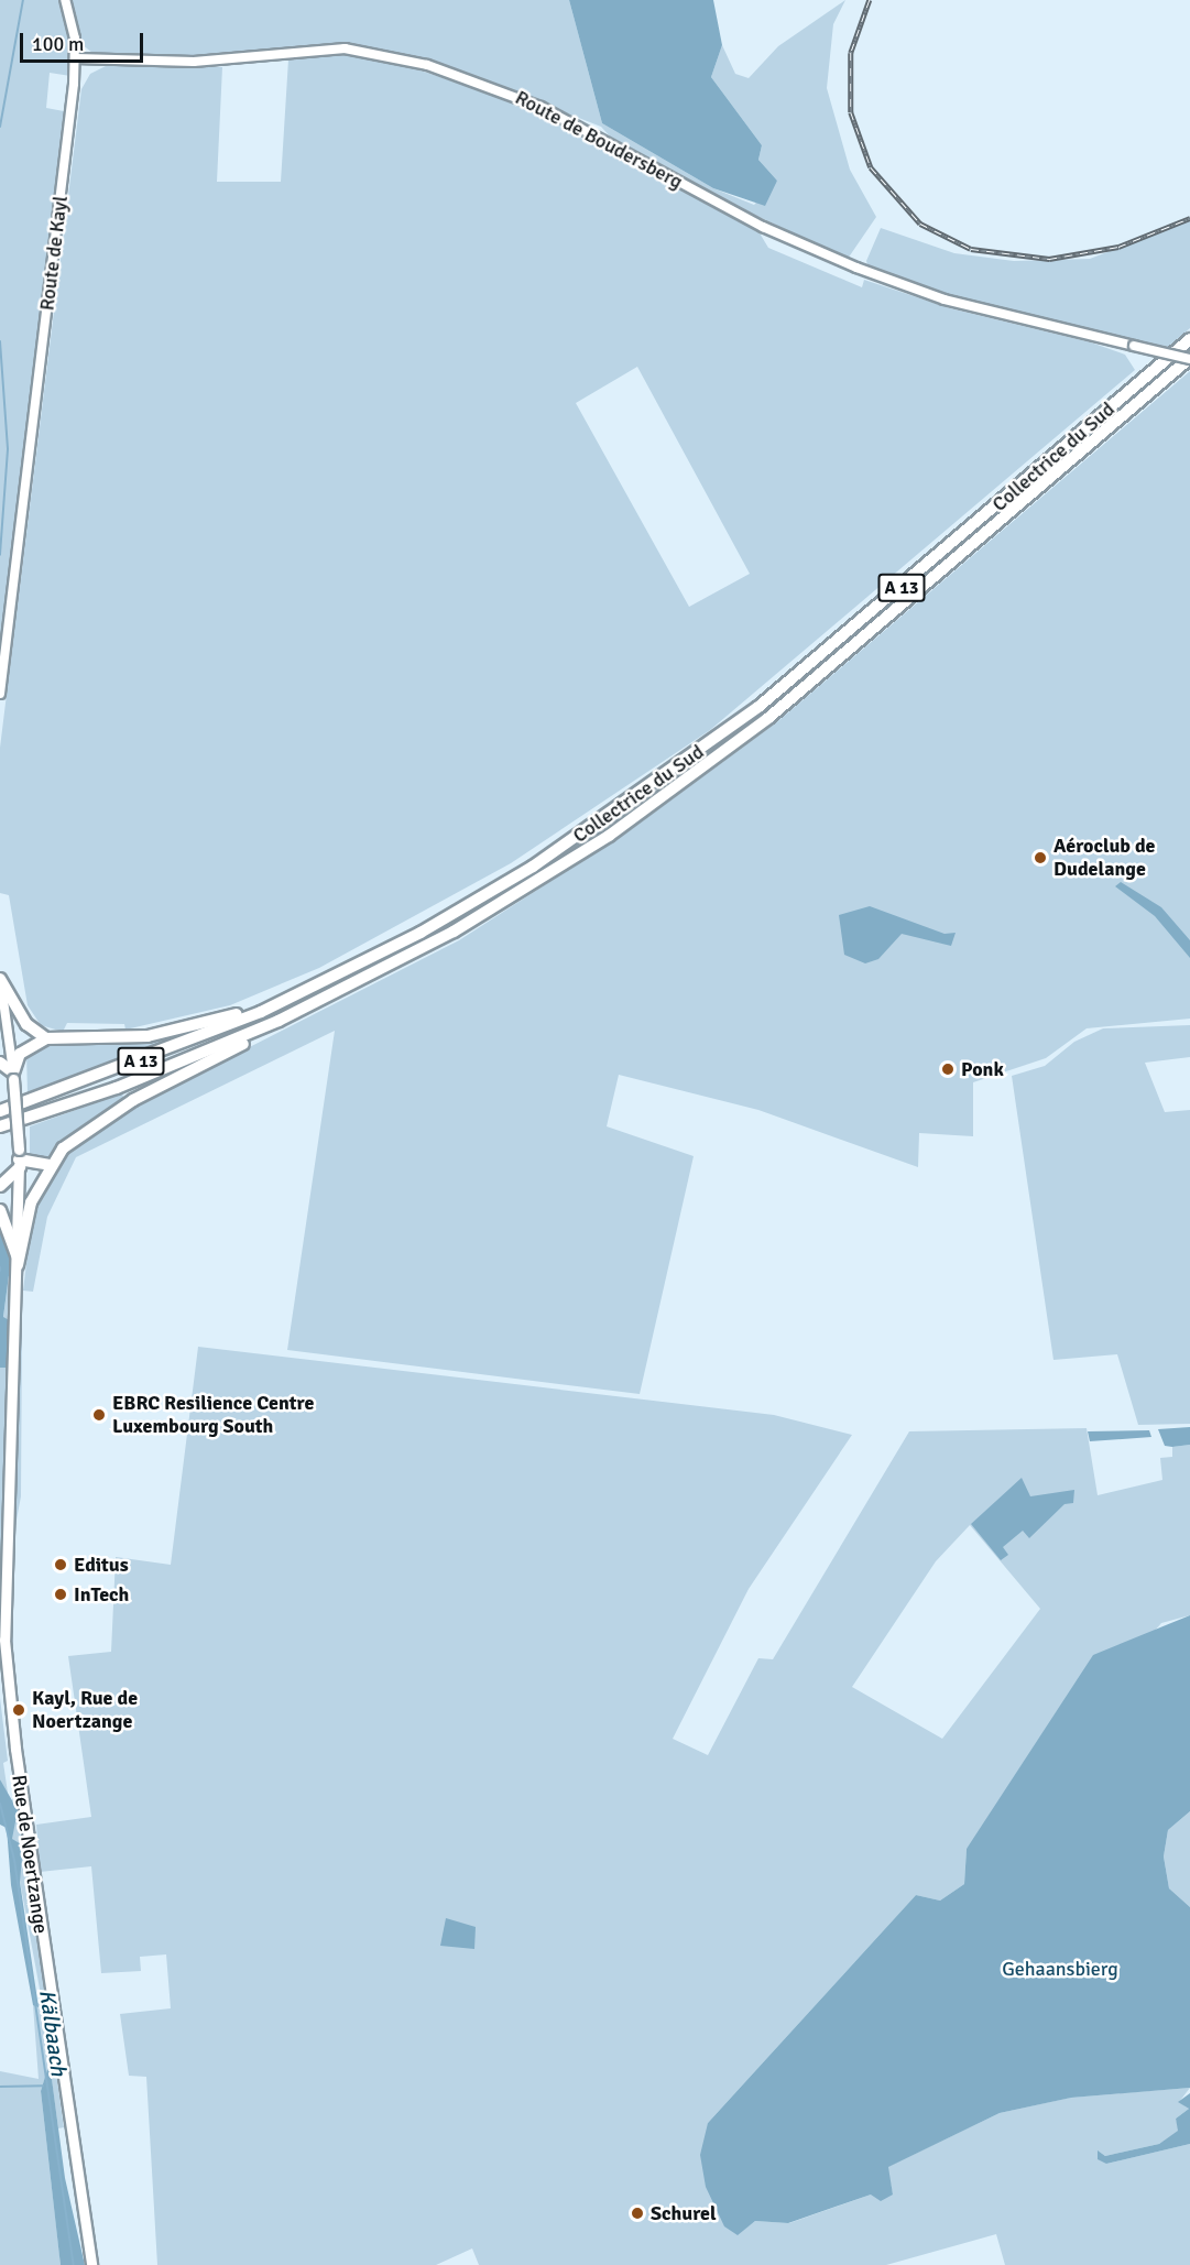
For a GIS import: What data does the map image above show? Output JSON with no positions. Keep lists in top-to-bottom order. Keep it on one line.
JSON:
{"streets":{"highway":["Collectrice du Sud","A 13"],"main road":["Route de Boudersberg","Route de Kayl","Rue de Noertzange"]},"crossings":[["Route de Boudersberg","Route de Kayl"],["Route de Boudersberg","Collectrice du Sud"],["Collectrice du Sud","A 13"],["A 13","Rue de Noertzange"]],"water":["Kälbaach"],"parks":["Gehaansbierg"],"places":["Aéroclub de Dudelange","Ponk","EBRC Resilience Centre Luxembourg South","Editus","InTech","Kayl, Rue de Noertzange","Schurel"],"scale_bar":"100 m"}
